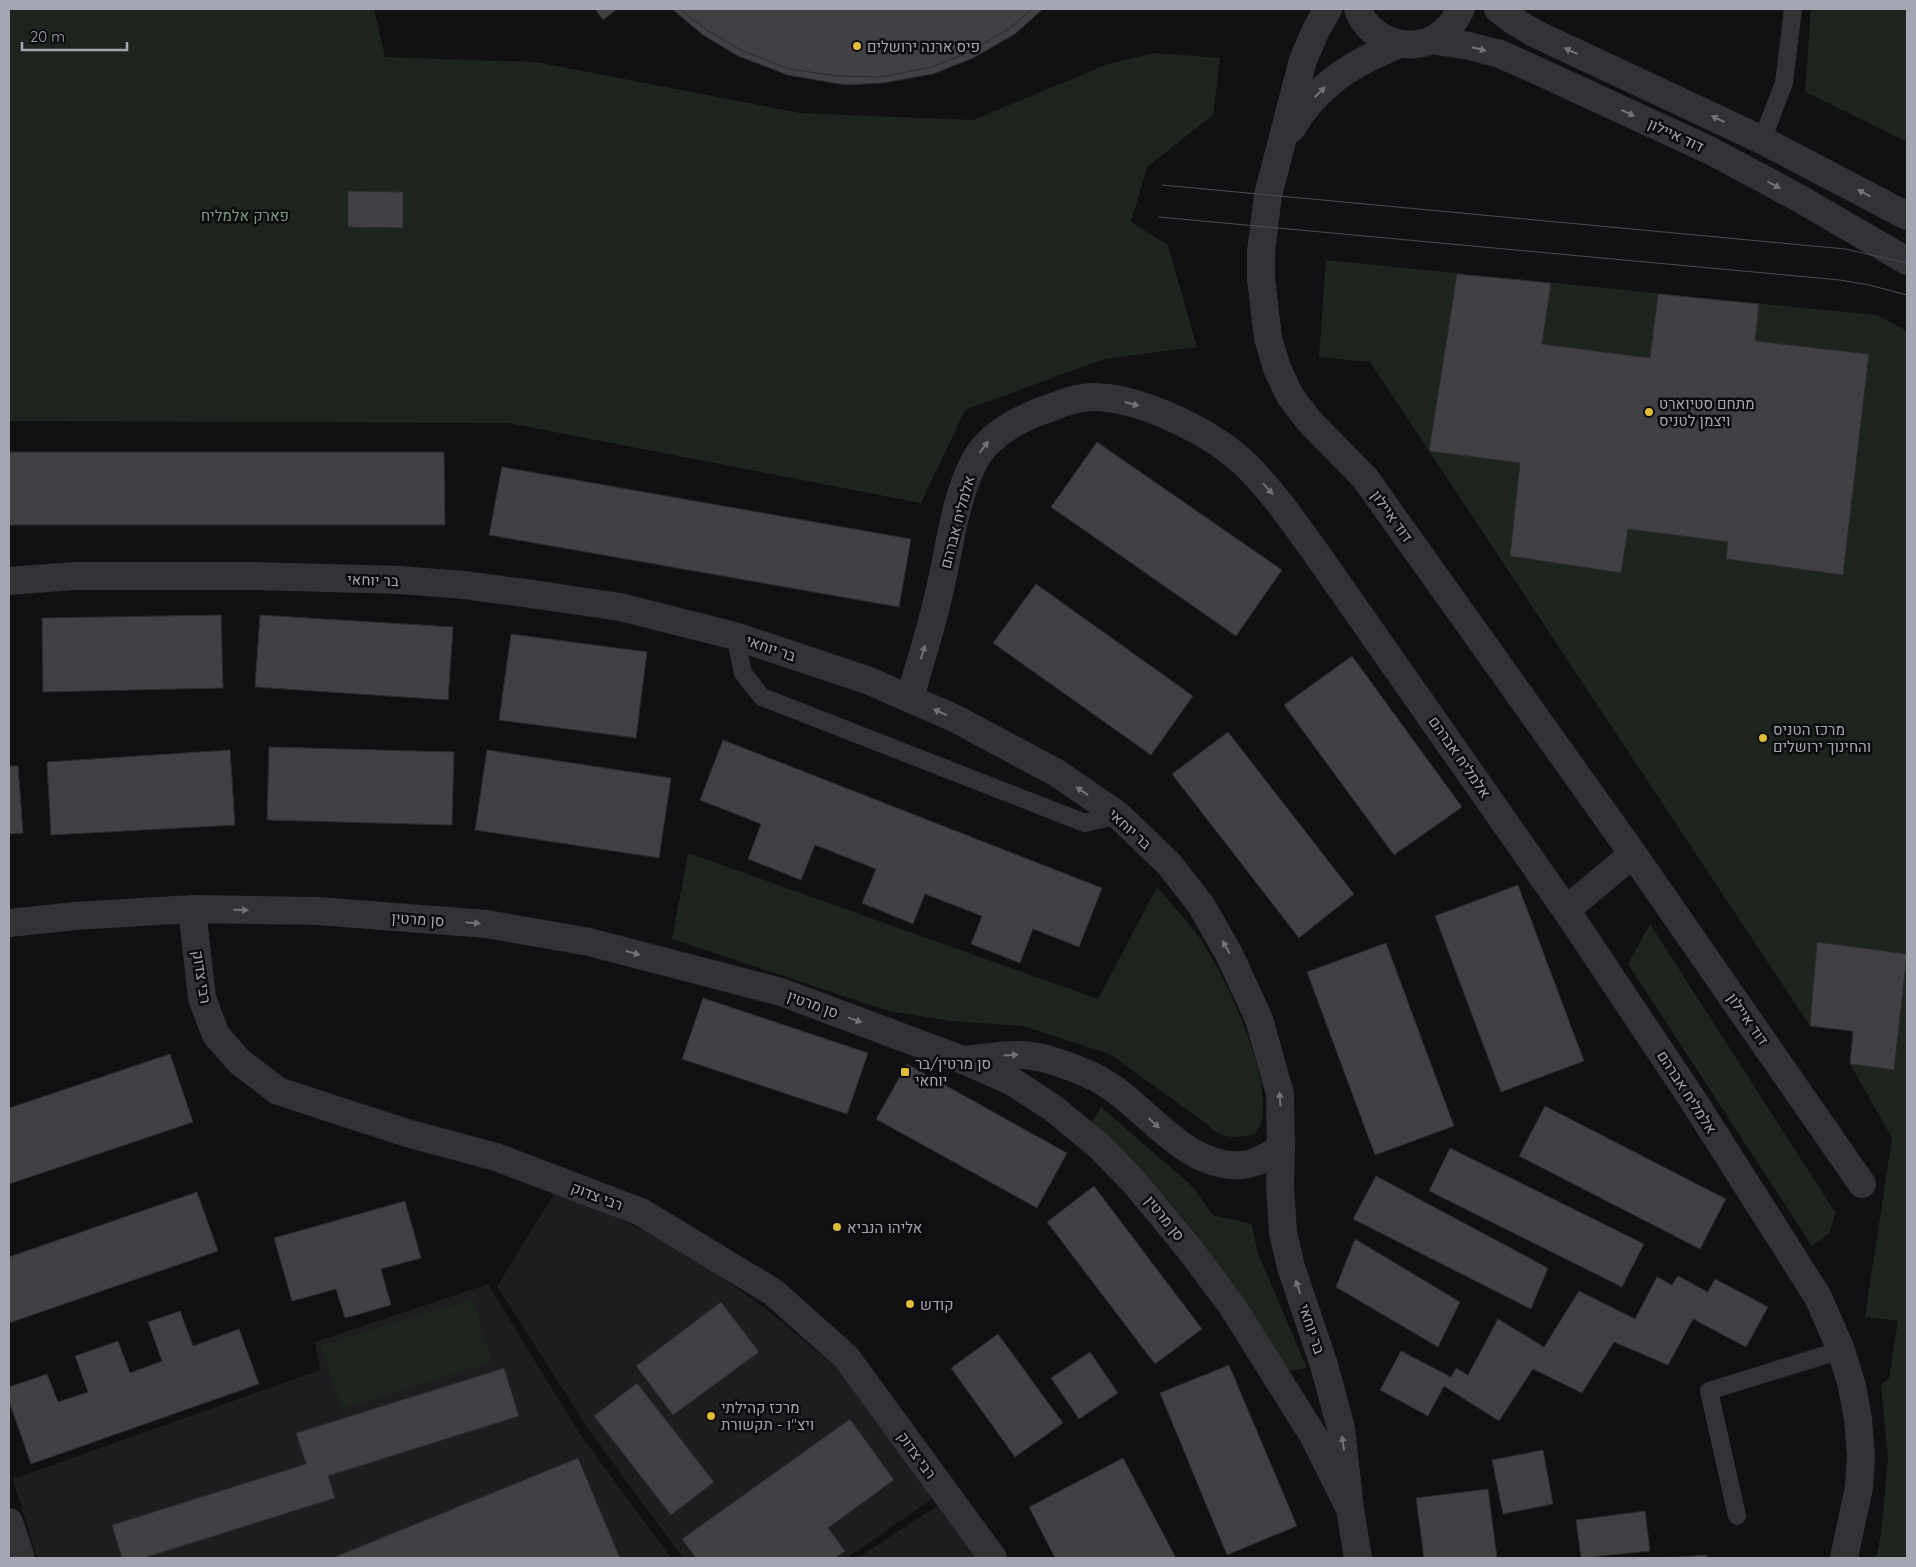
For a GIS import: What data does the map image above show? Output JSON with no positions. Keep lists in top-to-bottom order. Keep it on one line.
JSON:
{"streets":{"street":["דוד איילון","אלמליח אברהם","בר יוחאי","סן מרטין","רבי צדוק"]},"crossings":[["אלמליח אברהם","בר יוחאי"],["בר יוחאי","סן מרטין"],["סן מרטין","רבי צדוק"]],"one_way":["בר יוחאי","סן מרטין"],"parks":["פארק אלמליח"],"places":{"other":["פיס ארנה ירושלים","מתחם סטיוארט ויצמן לטניס","מרכז הטניס והחינוך ירושלים","אליהו הנביא","קודש","מרכז קהילתי ויצ\"ו - תקשורת"],"transit":["סן מרטין/בר יוחאי"]},"scale_bar":"20 m"}
